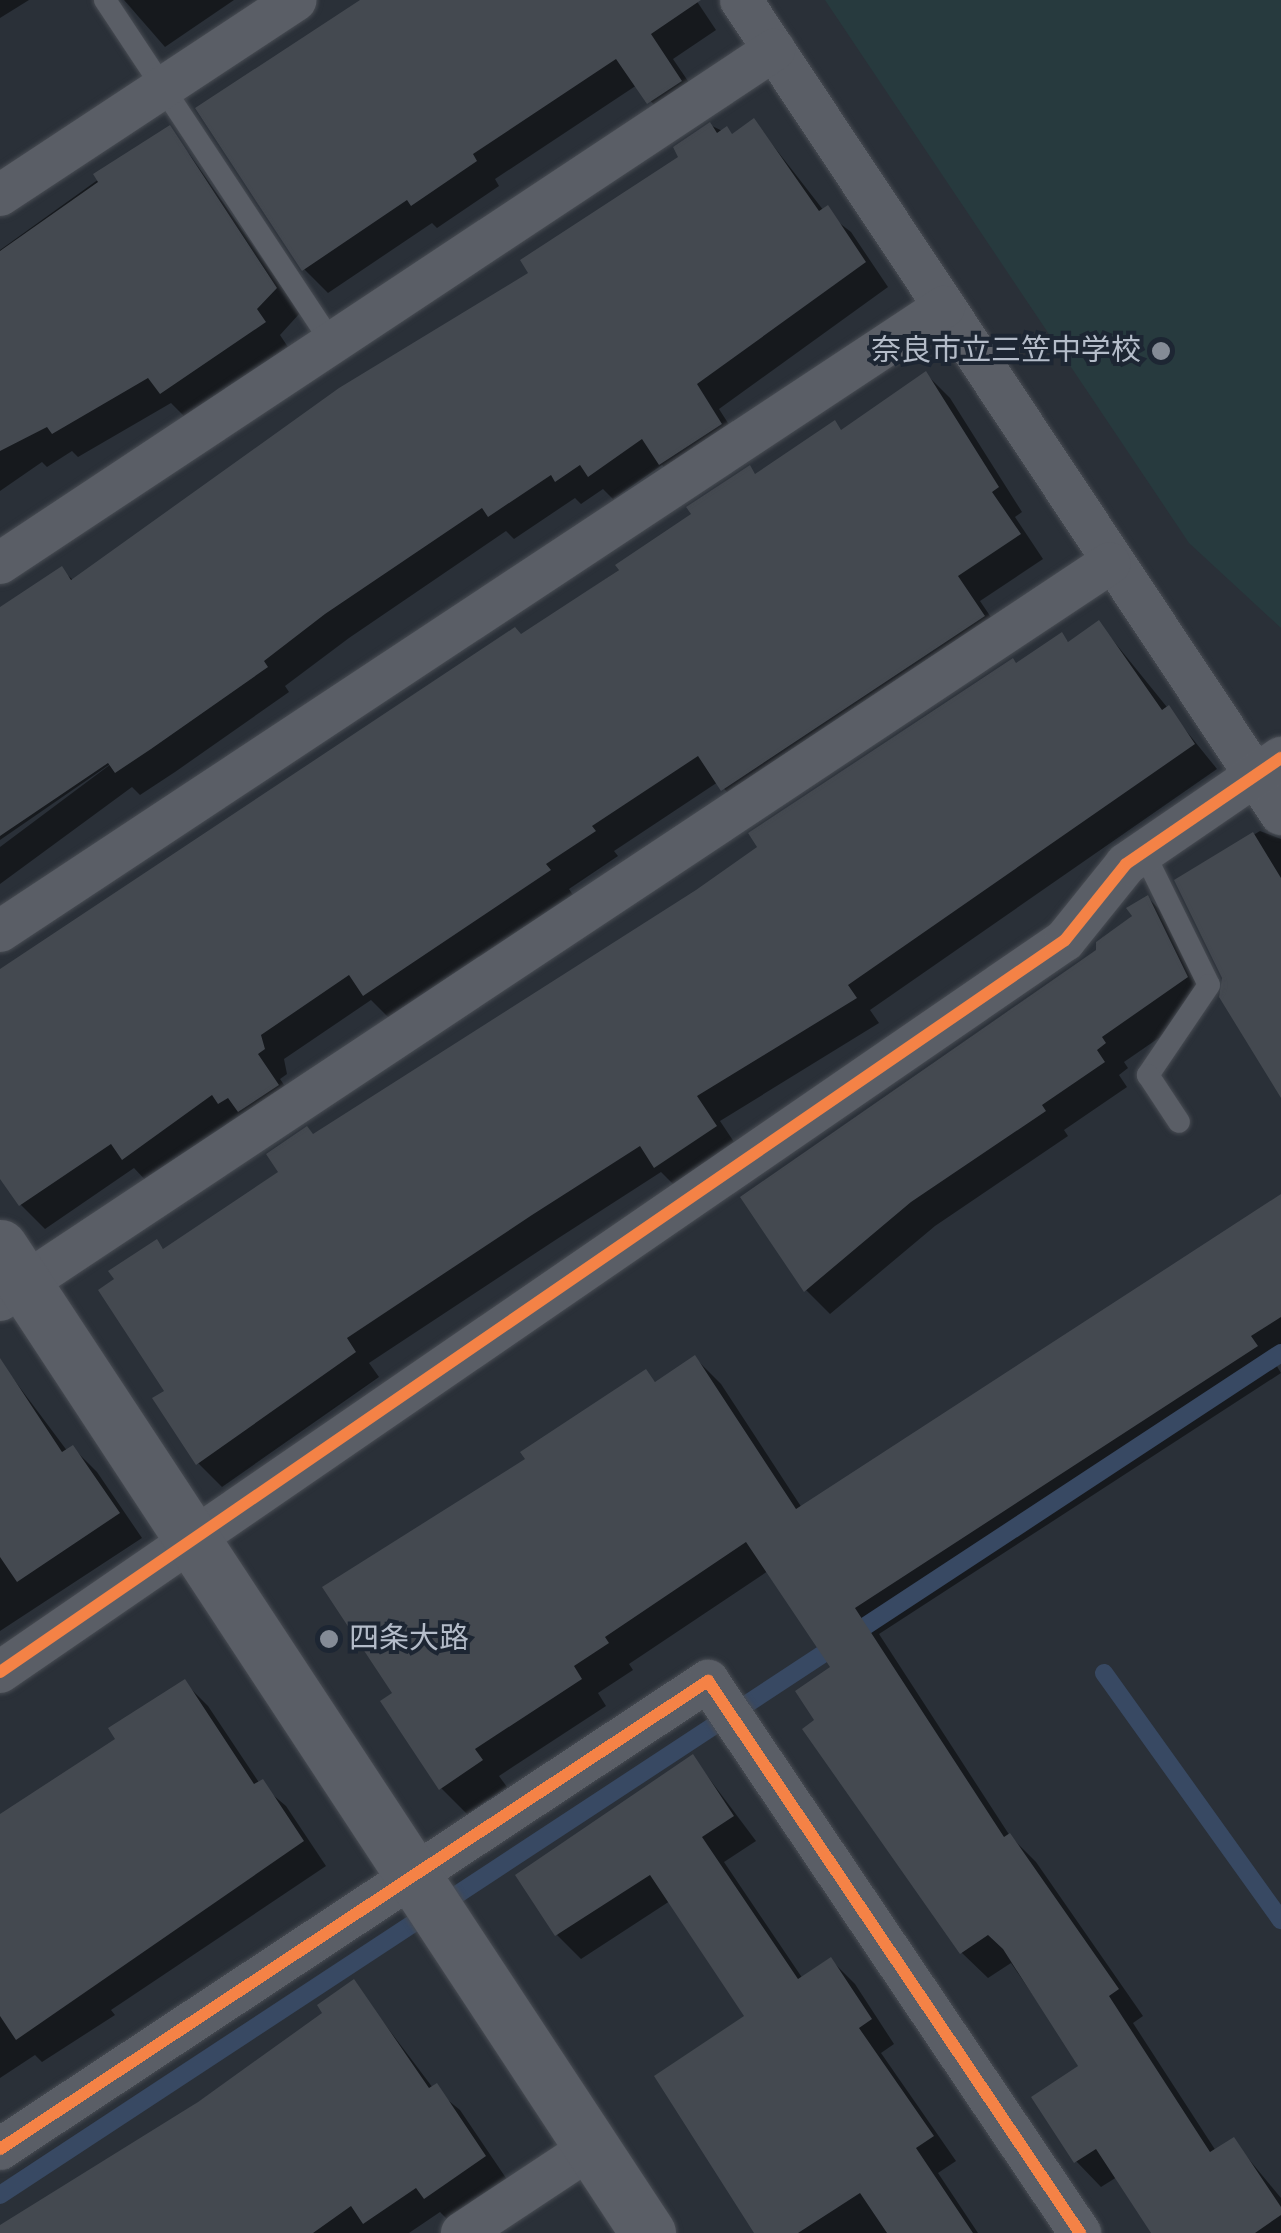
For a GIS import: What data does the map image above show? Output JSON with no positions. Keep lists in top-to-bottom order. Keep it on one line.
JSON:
{"places":["奈良市立三笠中学校","四条大路"]}
